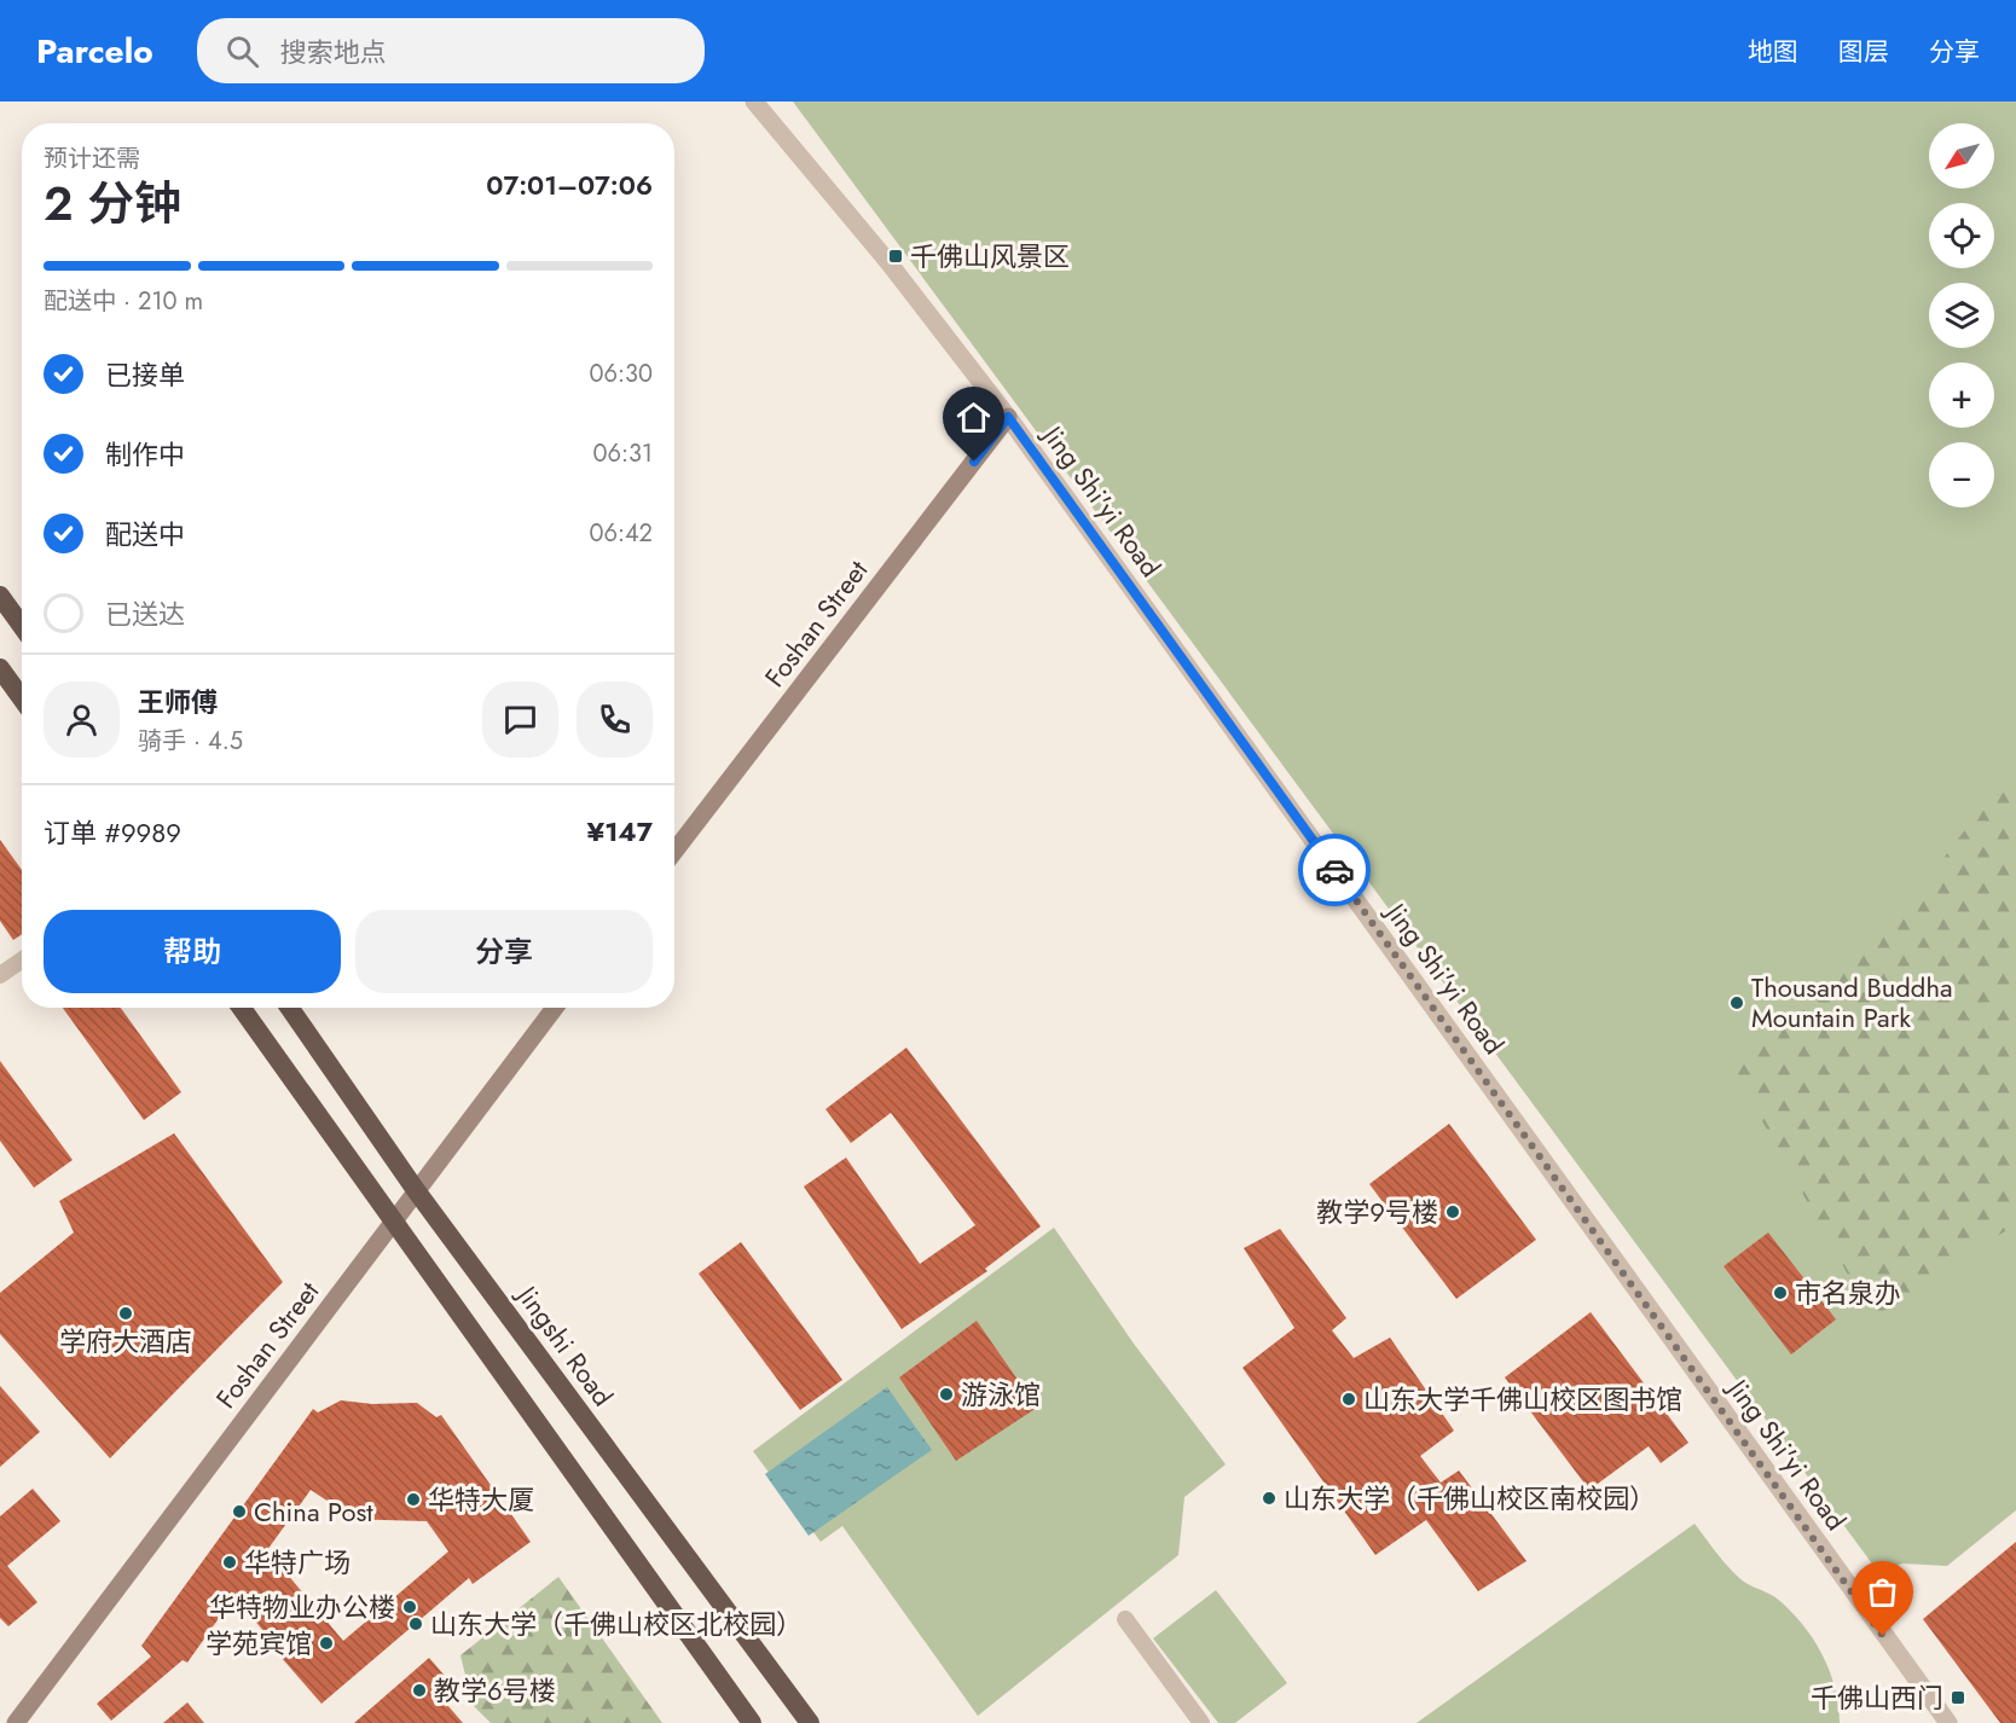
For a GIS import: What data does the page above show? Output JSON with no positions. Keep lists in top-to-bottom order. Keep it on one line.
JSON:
{"streets":{"highway":["Jingshi Road"],"main road":["Foshan Street"],"street":["Jing Shi'yi Road"]},"crossings":[["Jing Shi'yi Road","Foshan Street"],["Foshan Street","Jingshi Road"]],"places":{"transit":["千佛山风景区","千佛山西门"],"other":["Thousand Buddha Mountain Park","教学9号楼","市名泉办","学府大酒店","游泳馆","山东大学千佛山校区图书馆","山东大学（千佛山校区南校园）","华特大厦","China Post","华特广场","华特物业办公楼","山东大学（千佛山校区北校园）","学苑宾馆","教学6号楼"]},"north":"bottom left","page":{"header":"Parcelo","search":"搜索地点","nav":["地图","图层","分享"],"map_buttons":["+","−"],"heading":["2 分钟","预计还需","07:01–07:06"],"panel":["王师傅","骑手 · 4.5","订单 #9989","¥147"],"bar":"配送中 · 210 m","list":[["已接单","06:30"],["制作中","06:31"],["配送中","06:42"],"已送达"],"buttons":["帮助","分享"]}}
